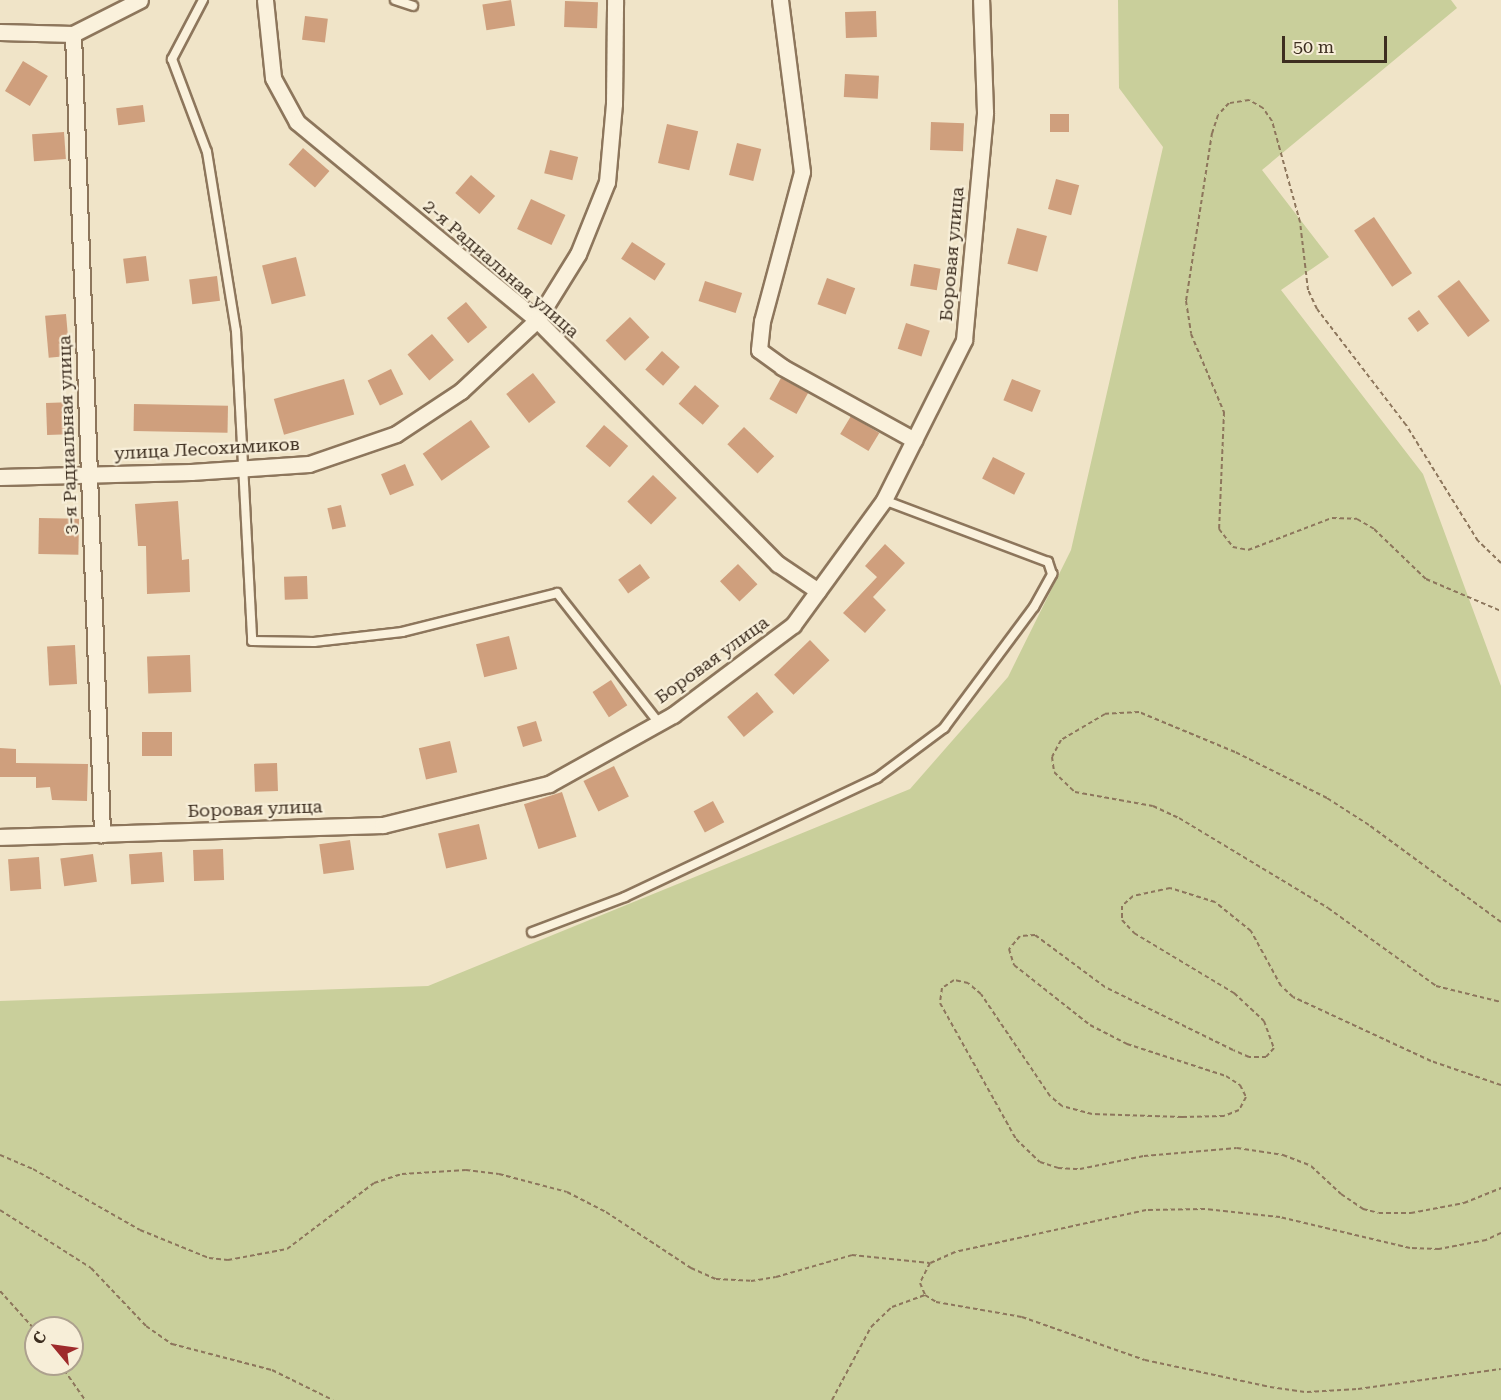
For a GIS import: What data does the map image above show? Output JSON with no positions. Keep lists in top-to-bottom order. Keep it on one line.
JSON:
{"streets":{"street":["Боровая улица","2-я Радиальная улица","3-я Радиальная улица","улица Лесохимиков"]},"crossings":[["Боровая улица","2-я Радиальная улица"],["Боровая улица","3-я Радиальная улица"],["2-я Радиальная улица","улица Лесохимиков"],["3-я Радиальная улица","улица Лесохимиков"]],"scale_bar":"50 m","north":"top left"}
